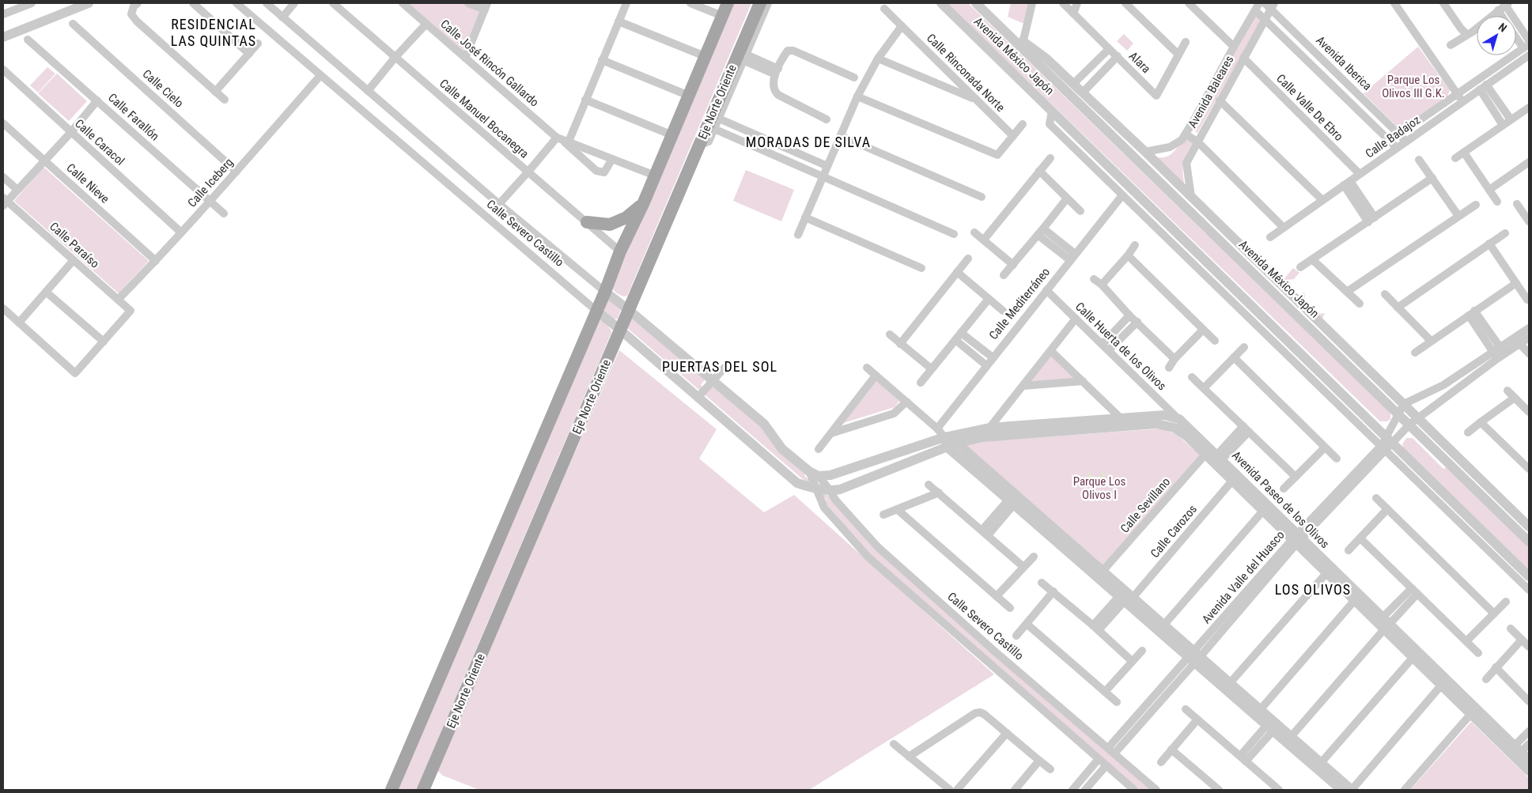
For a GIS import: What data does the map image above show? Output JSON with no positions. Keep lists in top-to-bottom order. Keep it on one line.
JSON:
{"streets":{"main road":["Eje Norte Oriente"],"street":["Avenida México Japón","Alara","Calle José Rincón Gallardo","Avenida Iberica","Calle Rinconada Norte","Calle Cielo","Avenida Baleares","Calle Valle De Ebro","Calle Farallón","Calle Manuel Bocanegra","Calle Badajoz","Calle Caracol","Calle Iceberg","Calle Nieve","Calle Severo Castillo","Calle Paraíso","Calle Mediterráneo","Calle Huerta de los Olivos","Avenida Paseo de los Olivos","Calle Sevillano","Calle Carozos","Avenida Valle del Huasco"]},"crossings":[["Avenida México Japón","Avenida Baleares"],["Avenida México Japón","Calle Mediterráneo"],["Avenida México Japón","Avenida Valle del Huasco"],["Avenida Iberica","Avenida Baleares"],["Avenida Iberica","Calle Badajoz"],["Calle Cielo","Calle Iceberg"],["Avenida Baleares","Calle Valle De Ebro"],["Eje Norte Oriente","Calle Severo Castillo"],["Calle Valle De Ebro","Calle Badajoz"],["Calle Farallón","Calle Iceberg"],["Calle Caracol","Calle Iceberg"],["Calle Iceberg","Calle Nieve"],["Calle Iceberg","Calle Paraíso"],["Calle Severo Castillo","Avenida Paseo de los Olivos"],["Calle Severo Castillo","Avenida Valle del Huasco"],["Calle Mediterráneo","Calle Huerta de los Olivos"],["Calle Huerta de los Olivos","Avenida Paseo de los Olivos"],["Avenida Paseo de los Olivos","Calle Sevillano"],["Avenida Paseo de los Olivos","Calle Carozos"],["Avenida Paseo de los Olivos","Avenida Valle del Huasco"]],"districts":["RESIDENCIAL LAS QUINTAS","MORADAS DE SILVA","PUERTAS DEL SOL","LOS OLIVOS"],"parks":["Parque Los Olivos III G.K.","Parque Los Olivos I"],"north":"top right"}
